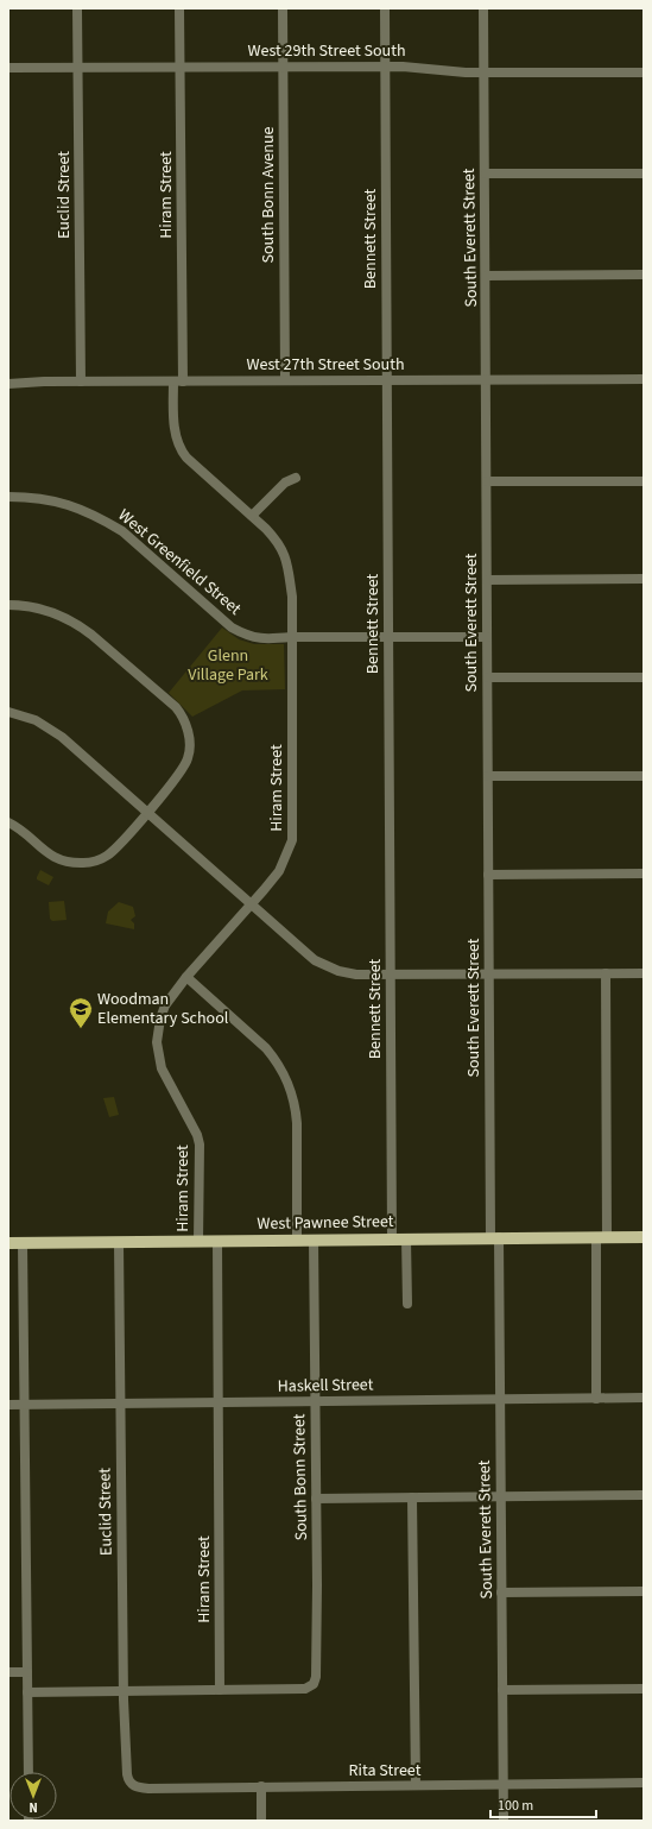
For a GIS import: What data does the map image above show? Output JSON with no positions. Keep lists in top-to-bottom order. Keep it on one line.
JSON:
{"streets":{"main road":["West Pawnee Street"],"street":["West 29th Street South","Euclid Street","Hiram Street","South Bonn Avenue","South Everett Street","Bennett Street","West 27th Street South","West Greenfield Street","Haskell Street","South Bonn Street","Rita Street"]},"crossings":[["West 29th Street South","Euclid Street"],["West 29th Street South","Hiram Street"],["West 29th Street South","South Bonn Avenue"],["West 29th Street South","South Everett Street"],["West 29th Street South","Bennett Street"],["Euclid Street","West 27th Street South"],["Euclid Street","West Pawnee Street"],["Euclid Street","Haskell Street"],["Euclid Street","Rita Street"],["Hiram Street","West 27th Street South"],["Hiram Street","West Greenfield Street"],["Hiram Street","West Pawnee Street"],["Hiram Street","Haskell Street"],["Hiram Street","South Bonn Street"],["South Bonn Avenue","West 27th Street South"],["South Everett Street","West 27th Street South"],["South Everett Street","West Greenfield Street"],["South Everett Street","West Pawnee Street"],["South Everett Street","Haskell Street"],["South Everett Street","Rita Street"],["Bennett Street","West 27th Street South"],["Bennett Street","West Greenfield Street"],["Bennett Street","West Pawnee Street"],["West Pawnee Street","South Bonn Street"],["Haskell Street","South Bonn Street"]],"parks":["Glenn Village Park"],"places":{"school or university":["Woodman Elementary School"]},"scale_bar":"100 m","north":"bottom"}
